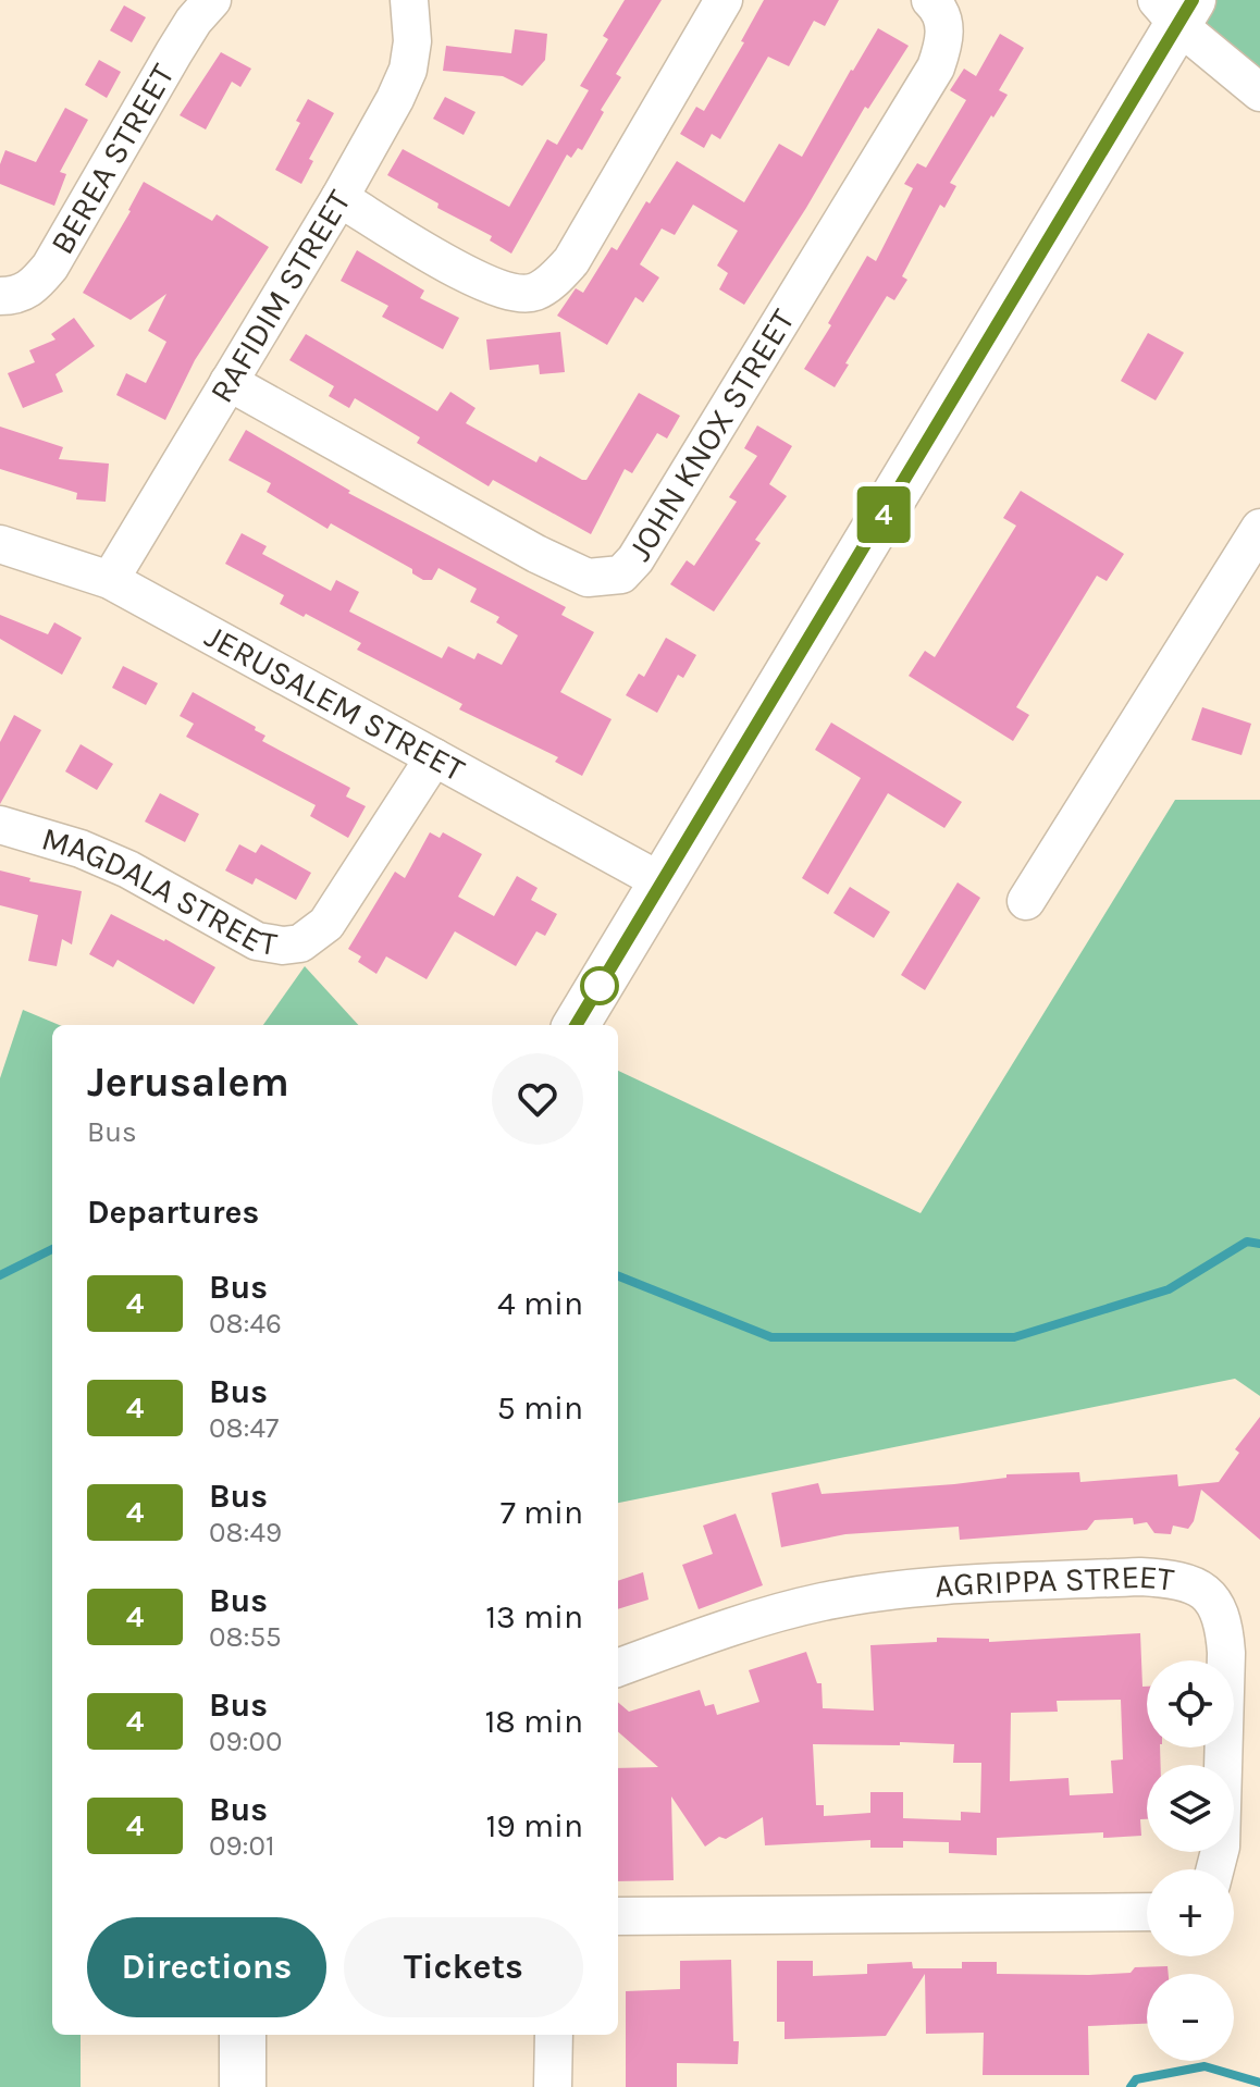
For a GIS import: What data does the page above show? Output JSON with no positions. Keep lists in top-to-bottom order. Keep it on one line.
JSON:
{"streets":{"street":["BEREA STREET","RAFIDIM STREET","JOHN KNOX STREET","JERUSALEM STREET","MAGDALA STREET","AGRIPPA STREET"]},"crossings":[["RAFIDIM STREET","JOHN KNOX STREET"],["RAFIDIM STREET","JERUSALEM STREET"],["JERUSALEM STREET","MAGDALA STREET"]],"lines":["bus line 4"],"page":{"on_map":"4","heading":[["Jerusalem","Bus"],"Departures"],"list":[{"mark":"4","name":"Bus","note":"08:46","value":"4 min"},{"mark":"4","name":"Bus","note":"08:47","value":"5 min"},{"mark":"4","name":"Bus","note":"08:49","value":"7 min"},{"mark":"4","name":"Bus","note":"08:55","value":"13 min"},{"mark":"4","name":"Bus","note":"09:00","value":"18 min"},{"mark":"4","name":"Bus","note":"09:01","value":"19 min"}],"map_buttons":["+","−"],"buttons":["Directions","Tickets"]}}
